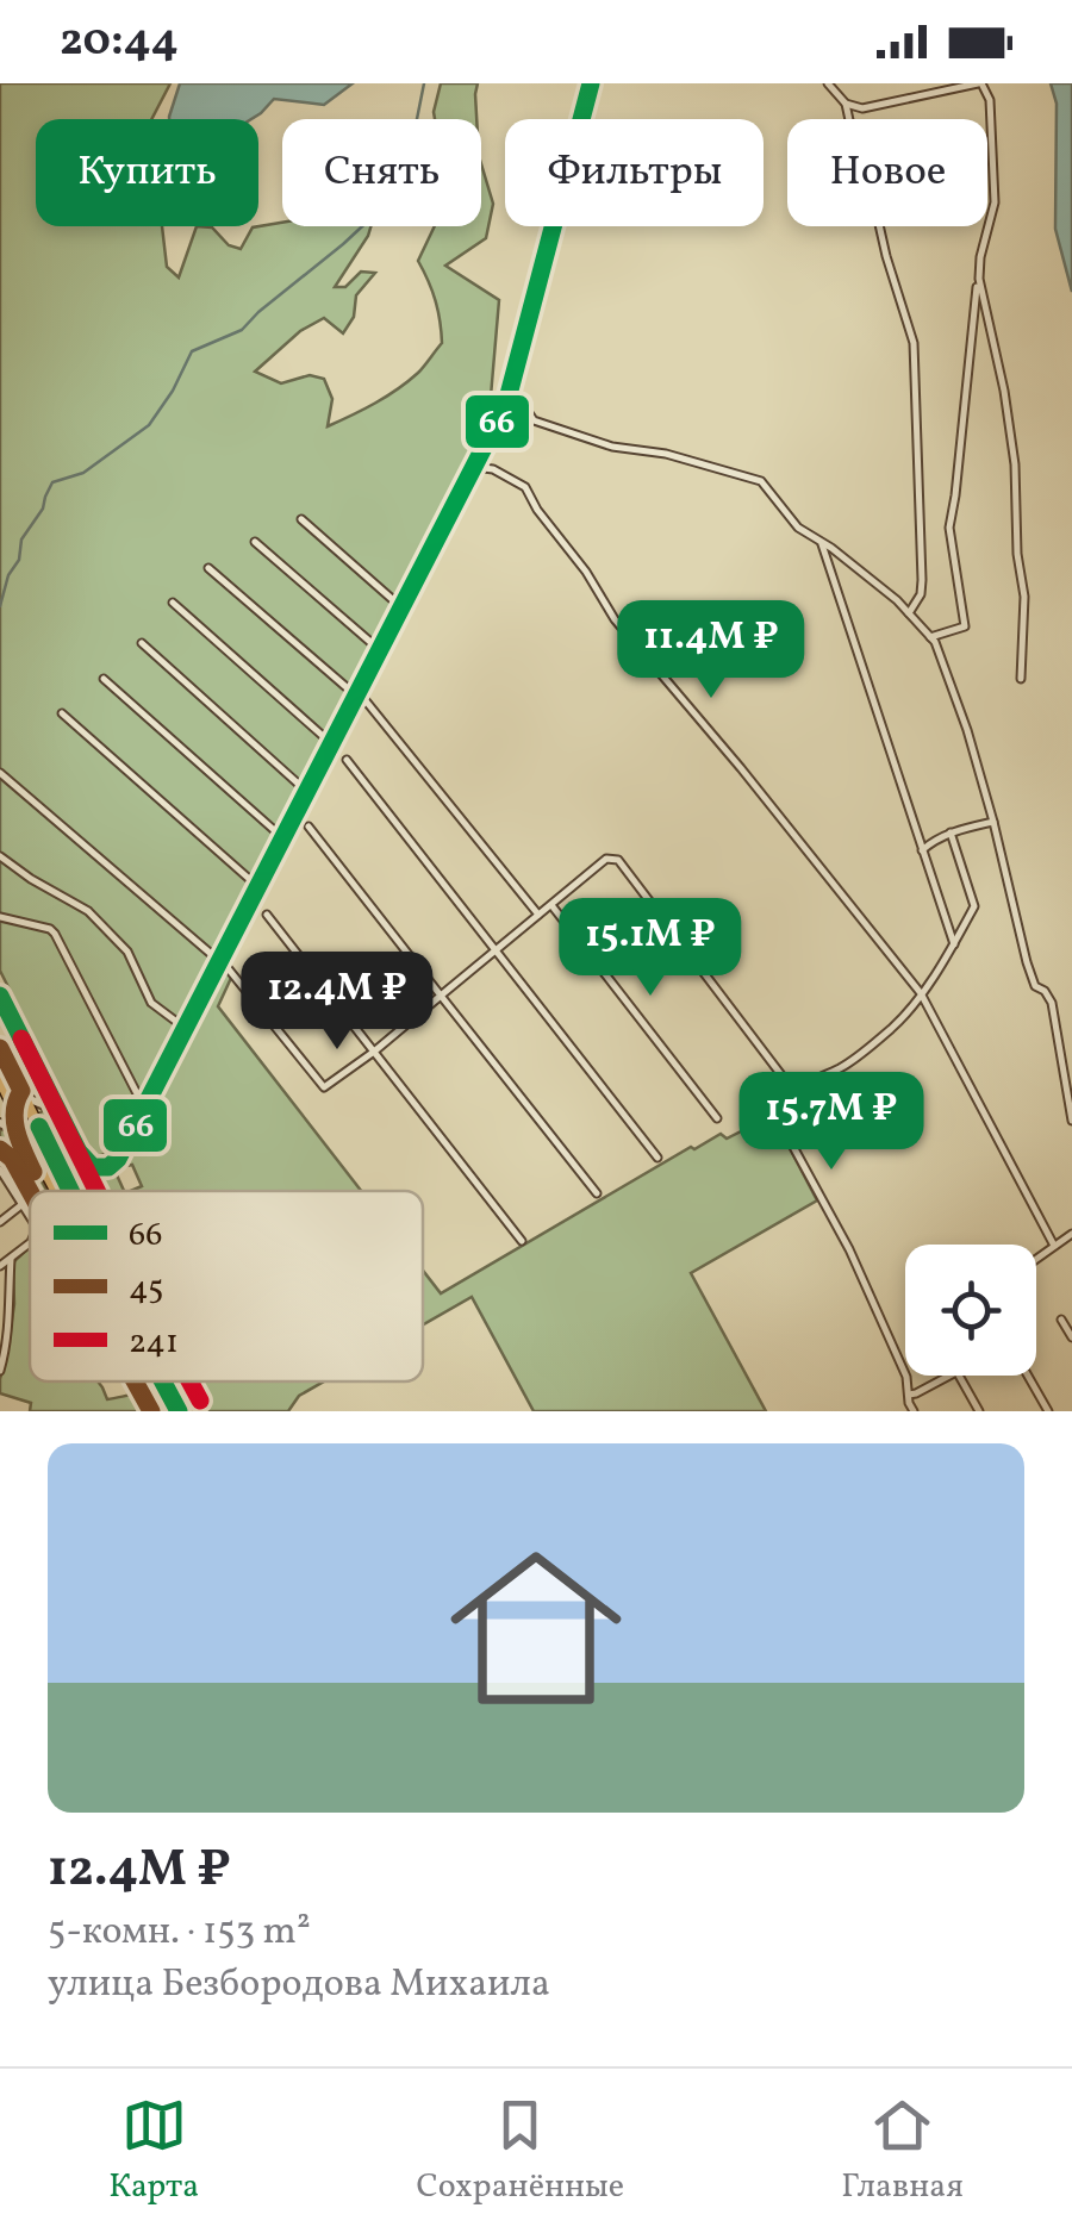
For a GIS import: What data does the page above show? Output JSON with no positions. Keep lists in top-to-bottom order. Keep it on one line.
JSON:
{"lines":["transit line 66","transit line 241","transit line 45"],"legend":["66","45","241"],"page":{"status":"20:44","chip":["Купить","Снять","Фильтры","Новое"],"price":["11.4M ₽","15.1M ₽","12.4M ₽","15.7M ₽"],"list":[{"name":"12.4M ₽","note":"5-комн. · 153 m² · улица Безбородова Михаила"}],"tabs":["Карта","Сохранённые","Главная"]}}
